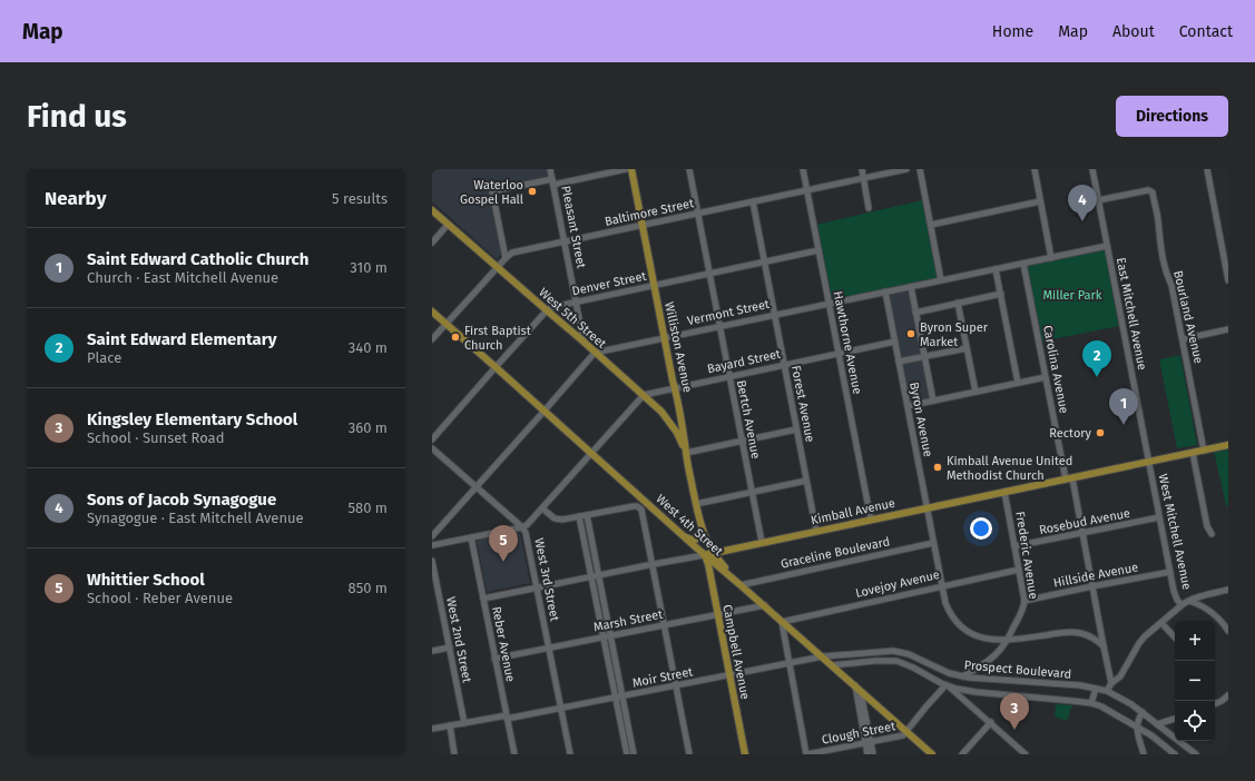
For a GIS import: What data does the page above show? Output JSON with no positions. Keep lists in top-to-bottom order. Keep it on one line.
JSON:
{"streets":{"main road":["West 5th Street","Williston Avenue","Kimball Avenue","West 4th Street","Campbell Avenue"],"street":["Baltimore Street","Pleasant Street","Denver Street","Vermont Street","East Mitchell Avenue","Bourland Avenue","Hawthorne Avenue","Bayard Street","Carolina Avenue","Forest Avenue","Bertch Avenue","Byron Avenue","Rosebud Avenue","West Mitchell Avenue","Graceline Boulevard","Frederic Avenue","Hillside Avenue","West 3rd Street","Lovejoy Avenue","Marsh Street","West 2nd Street","Reber Avenue","Prospect Boulevard","Moir Street","Clough Street"]},"crossings":[["Baltimore Street","Pleasant Street"],["Baltimore Street","West 5th Street"],["Baltimore Street","Hawthorne Avenue"],["Baltimore Street","Williston Avenue"],["Baltimore Street","Forest Avenue"],["Baltimore Street","Bertch Avenue"],["Baltimore Street","West 4th Street"],["Pleasant Street","Denver Street"],["Pleasant Street","West 5th Street"],["Denver Street","West 5th Street"],["Denver Street","Hawthorne Avenue"],["Denver Street","Williston Avenue"],["Denver Street","Forest Avenue"],["Denver Street","Bertch Avenue"],["Vermont Street","East Mitchell Avenue"],["Vermont Street","West 5th Street"],["Vermont Street","Hawthorne Avenue"],["Vermont Street","Williston Avenue"],["Vermont Street","Carolina Avenue"],["Vermont Street","Forest Avenue"],["Vermont Street","Bertch Avenue"],["Vermont Street","Byron Avenue"],["East Mitchell Avenue","Bourland Avenue"],["East Mitchell Avenue","Kimball Avenue"],["East Mitchell Avenue","West Mitchell Avenue"],["Bourland Avenue","Kimball Avenue"],["West 5th Street","Williston Avenue"],["West 5th Street","Bayard Street"],["Hawthorne Avenue","Bayard Street"],["Hawthorne Avenue","Kimball Avenue"],["Williston Avenue","Bayard Street"],["Williston Avenue","Kimball Avenue"],["Williston Avenue","West 4th Street"],["Williston Avenue","Graceline Boulevard"],["Bayard Street","Forest Avenue"],["Bayard Street","Bertch Avenue"],["Bayard Street","Byron Avenue"],["Carolina Avenue","Kimball Avenue"],["Carolina Avenue","Rosebud Avenue"],["Carolina Avenue","Hillside Avenue"],["Forest Avenue","Kimball Avenue"],["Bertch Avenue","Kimball Avenue"],["Byron Avenue","Kimball Avenue"],["Byron Avenue","Graceline Boulevard"],["Byron Avenue","Frederic Avenue"],["Byron Avenue","Lovejoy Avenue"],["Kimball Avenue","West 4th Street"],["Kimball Avenue","West Mitchell Avenue"],["Kimball Avenue","Frederic Avenue"],["Kimball Avenue","West 3rd Street"],["Kimball Avenue","Reber Avenue"],["Kimball Avenue","Campbell Avenue"],["Rosebud Avenue","West Mitchell Avenue"],["Rosebud Avenue","Frederic Avenue"],["West 4th Street","Graceline Boulevard"],["West 4th Street","Lovejoy Avenue"],["West 4th Street","Marsh Street"],["West 4th Street","Campbell Avenue"],["West 4th Street","Prospect Boulevard"],["West 4th Street","Moir Street"],["West 4th Street","Clough Street"],["West Mitchell Avenue","Hillside Avenue"],["Frederic Avenue","Hillside Avenue"],["Frederic Avenue","Lovejoy Avenue"],["Frederic Avenue","Prospect Boulevard"],["West 3rd Street","Marsh Street"],["West 3rd Street","Moir Street"],["Marsh Street","Reber Avenue"],["Marsh Street","Campbell Avenue"],["West 2nd Street","Moir Street"],["Reber Avenue","Moir Street"],["Campbell Avenue","Moir Street"],["Prospect Boulevard","Moir Street"],["Prospect Boulevard","Clough Street"]],"parks":["Miller Park"],"places":["Waterloo Gospel Hall","Byron Super Market","First Baptist Church","Rectory","Kimball Avenue United Methodist Church"],"page":{"header":"Map","nav":["Home","Map","About","Contact"],"buttons":"Directions","title":"Find us","heading":["Nearby","5 results"],"pins":["4","2","1","5","3"],"list":[{"mark":"1","name":"Saint Edward Catholic Church","note":"Church · East Mitchell Avenue","value":"310 m"},{"mark":"2","name":"Saint Edward Elementary","note":"Place","value":"340 m"},{"mark":"3","name":"Kingsley Elementary School","note":"School · Sunset Road","value":"360 m"},{"mark":"4","name":"Sons of Jacob Synagogue","note":"Synagogue · East Mitchell Avenue","value":"580 m"},{"mark":"5","name":"Whittier School","note":"School · Reber Avenue","value":"850 m"}],"map_buttons":["+","−"]}}
